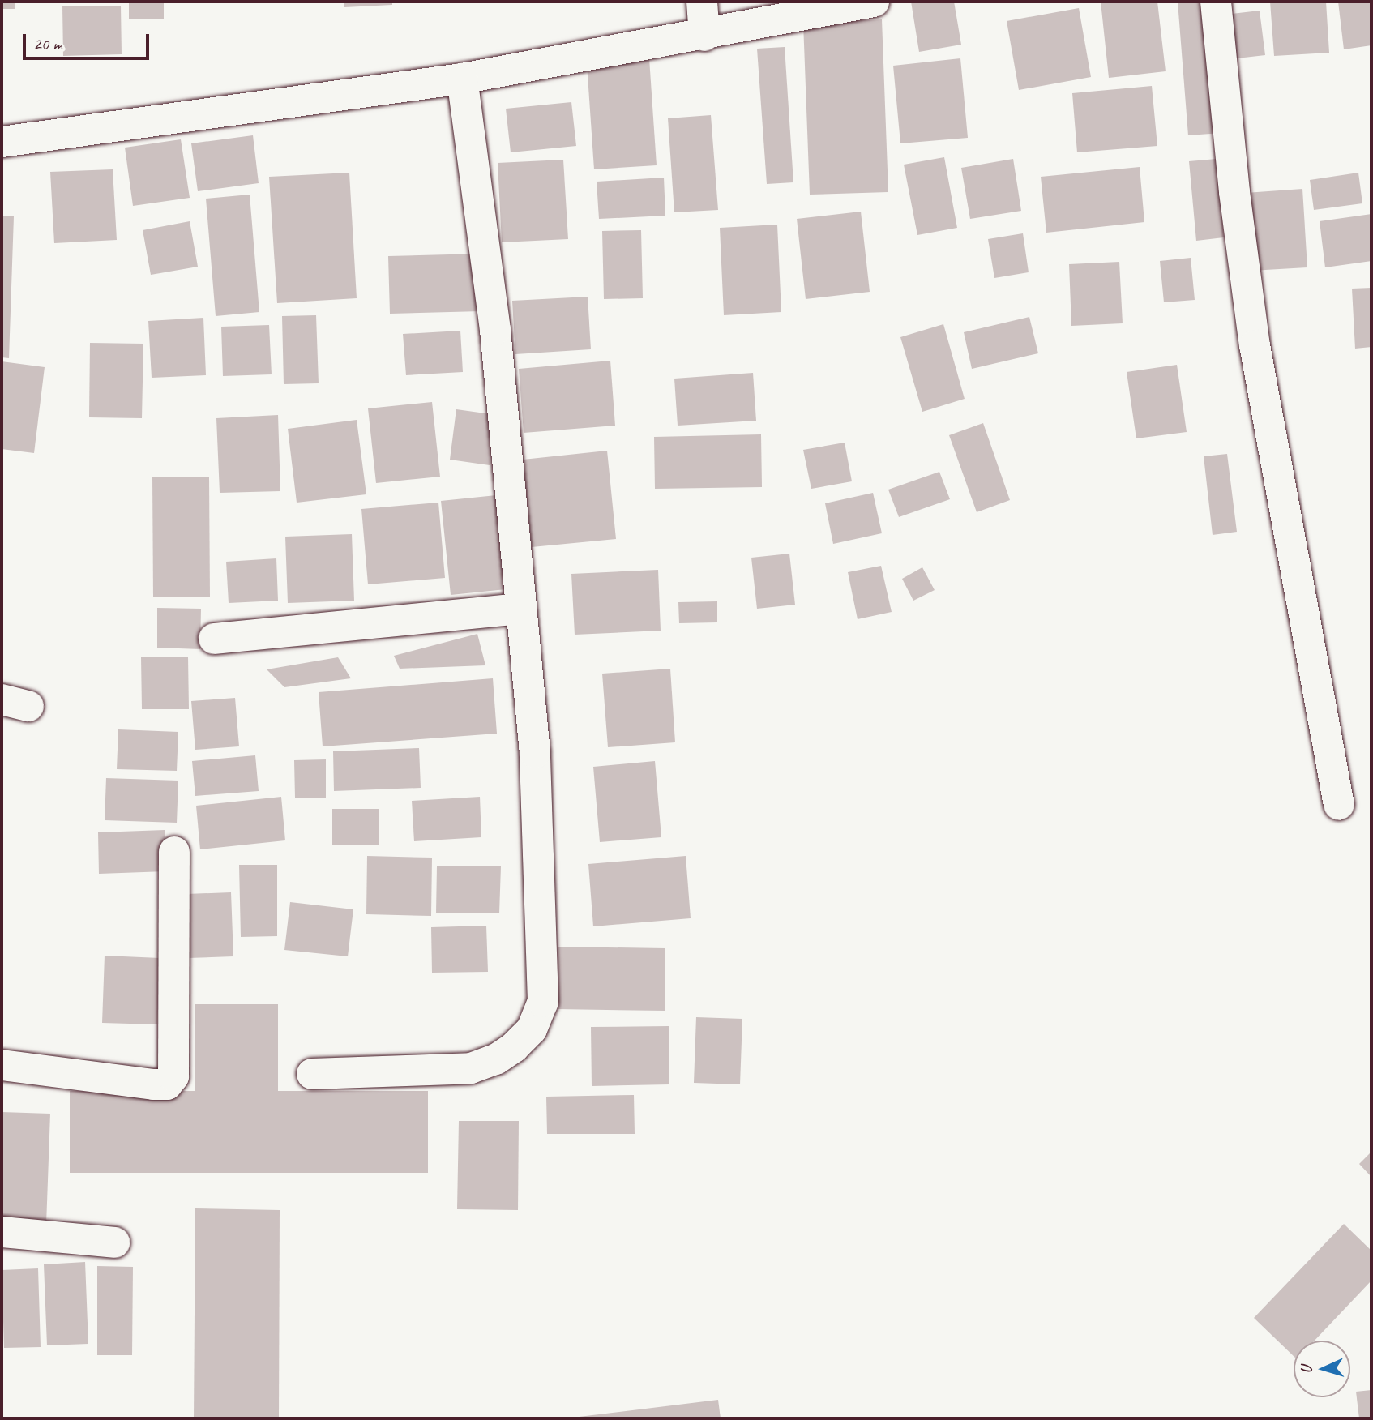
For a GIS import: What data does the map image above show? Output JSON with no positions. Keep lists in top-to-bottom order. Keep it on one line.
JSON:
{"scale_bar":"20 m","north":"left"}
